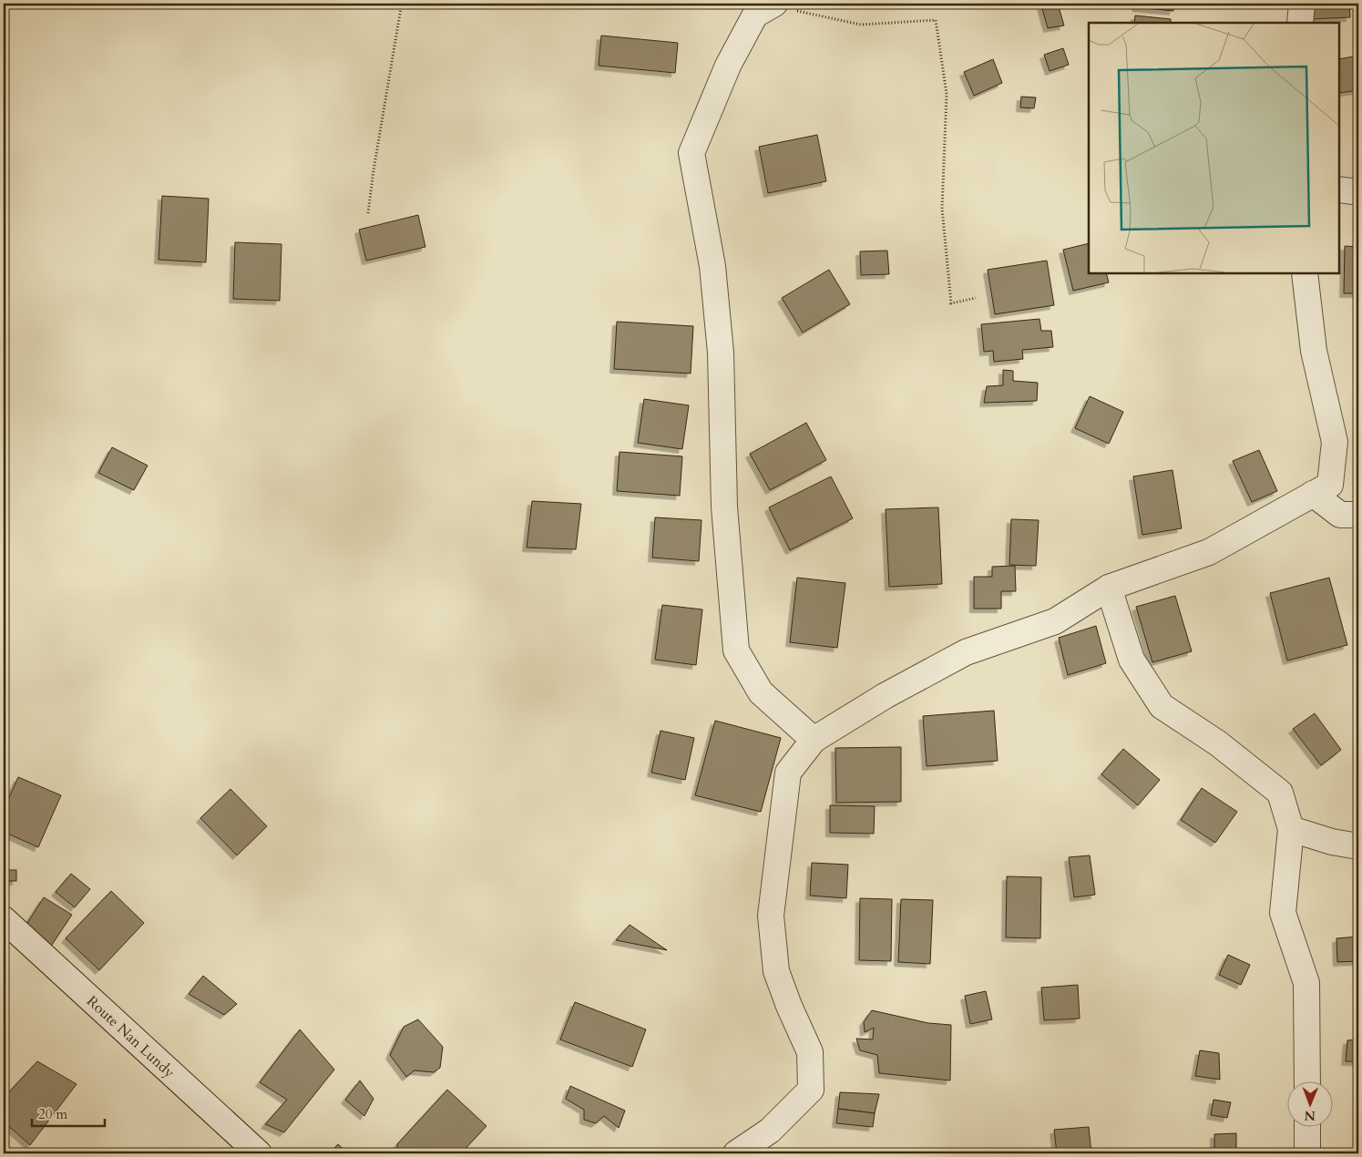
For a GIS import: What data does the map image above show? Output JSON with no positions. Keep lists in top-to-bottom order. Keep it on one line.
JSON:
{"streets":{"street":["Route Nan Lundy"]},"scale_bar":"20 m","north":"bottom"}
